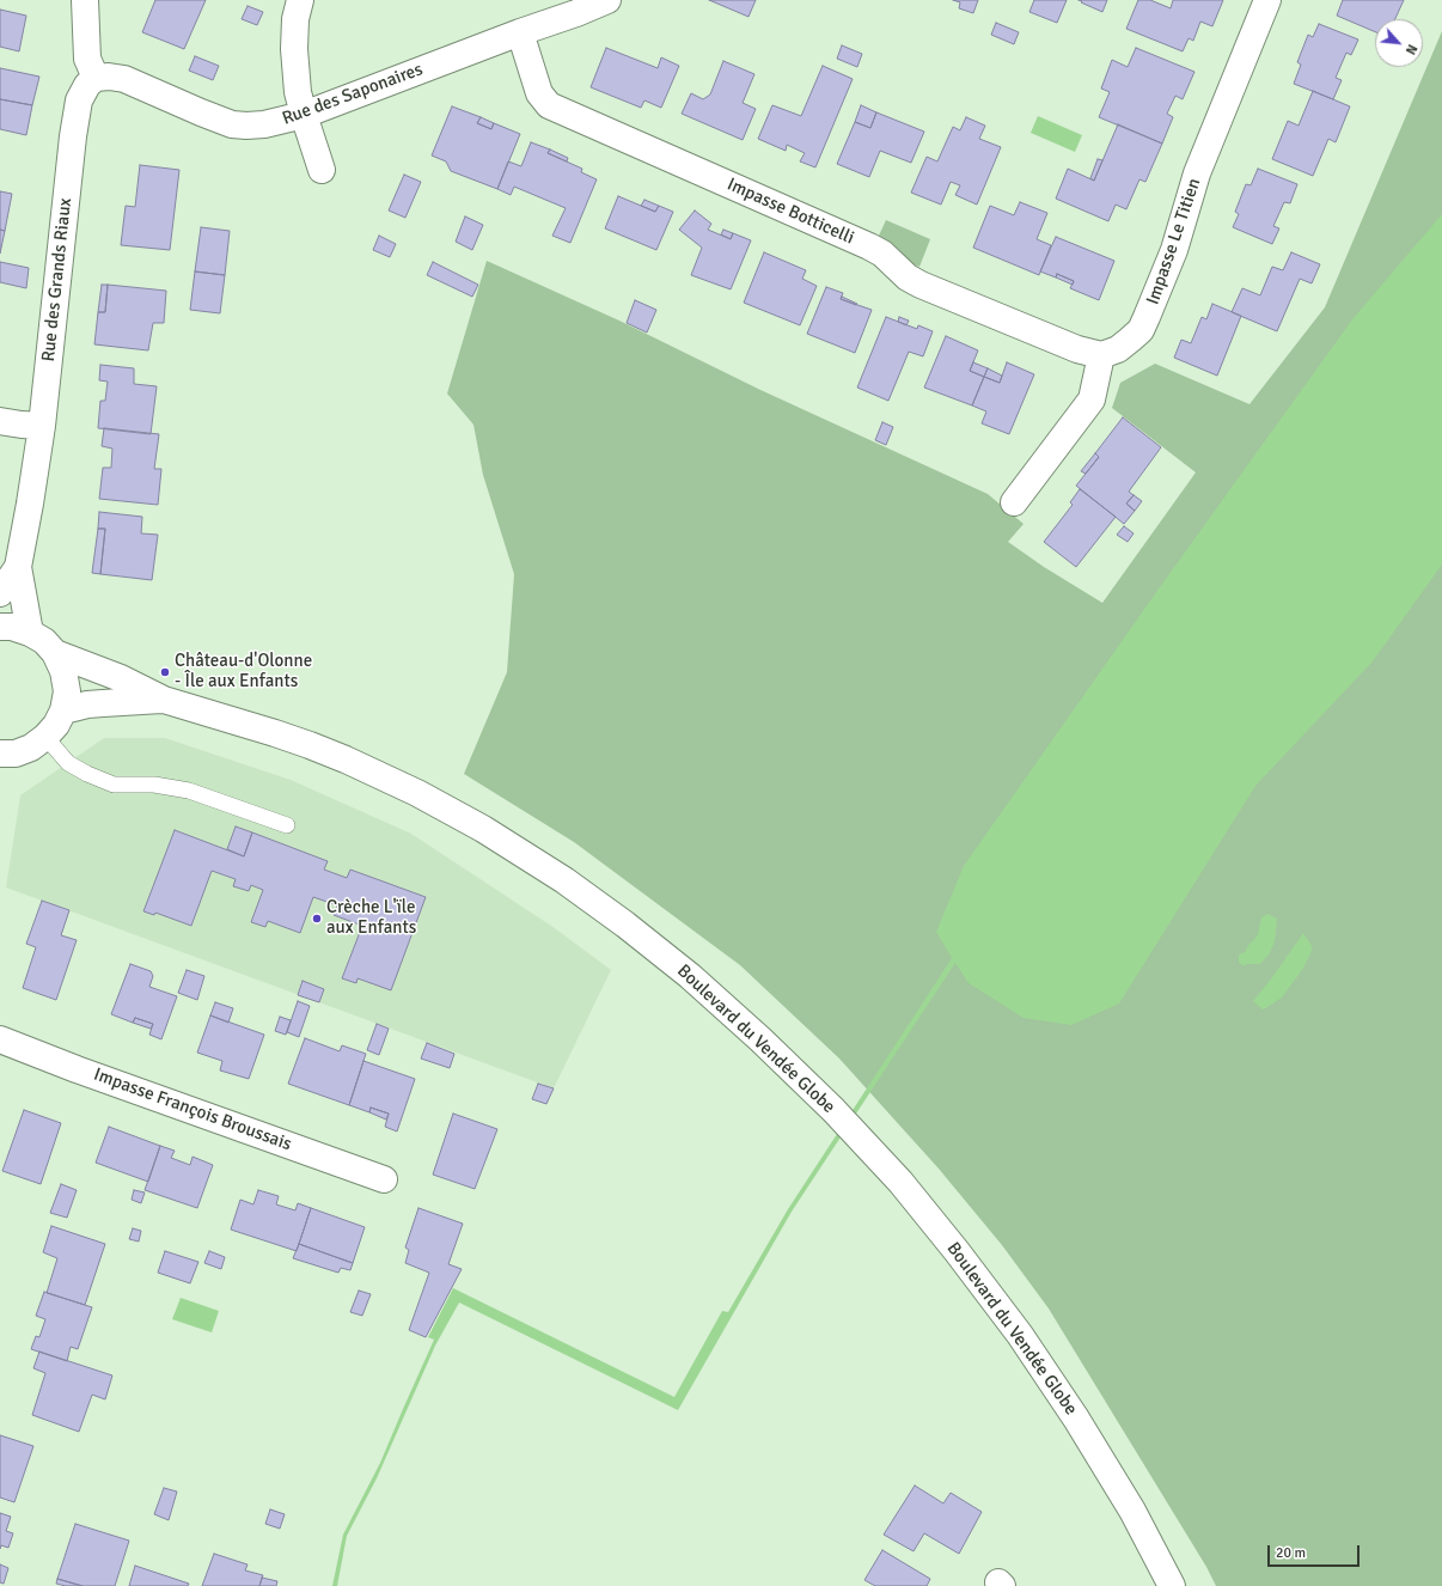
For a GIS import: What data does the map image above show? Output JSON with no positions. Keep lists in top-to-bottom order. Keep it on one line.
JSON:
{"streets":{"street":["Rue des Saponaires","Impasse Botticelli","Impasse Le Titien","Rue des Grands Riaux","Boulevard du Vendée Globe","Impasse François Broussais"]},"crossings":[["Rue des Saponaires","Impasse Botticelli"],["Rue des Saponaires","Rue des Grands Riaux"],["Impasse Botticelli","Impasse Le Titien"]],"places":["Château-d'Olonne - Île aux Enfants","Crèche L'ïle aux Enfants"],"scale_bar":"20 m","north":"bottom right"}
